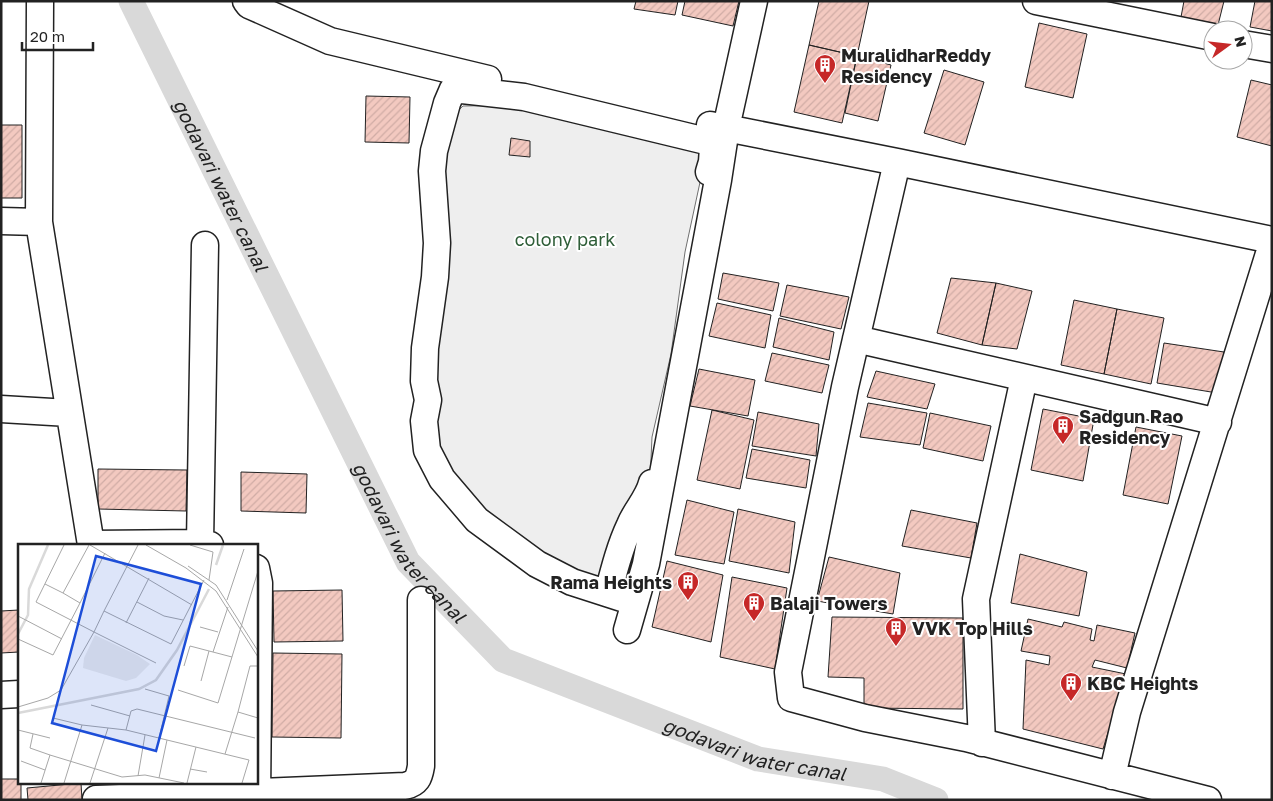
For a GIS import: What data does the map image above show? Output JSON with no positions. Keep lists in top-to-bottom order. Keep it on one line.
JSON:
{"water":["godavari water canal"],"parks":["colony park"],"places":{"building":["MuralidharReddy Residency","Sadgun Rao Residency","Rama Heights","Balaji Towers","VVK Top Hills","KBC Heights"]},"scale_bar":"20 m","north":"right"}
